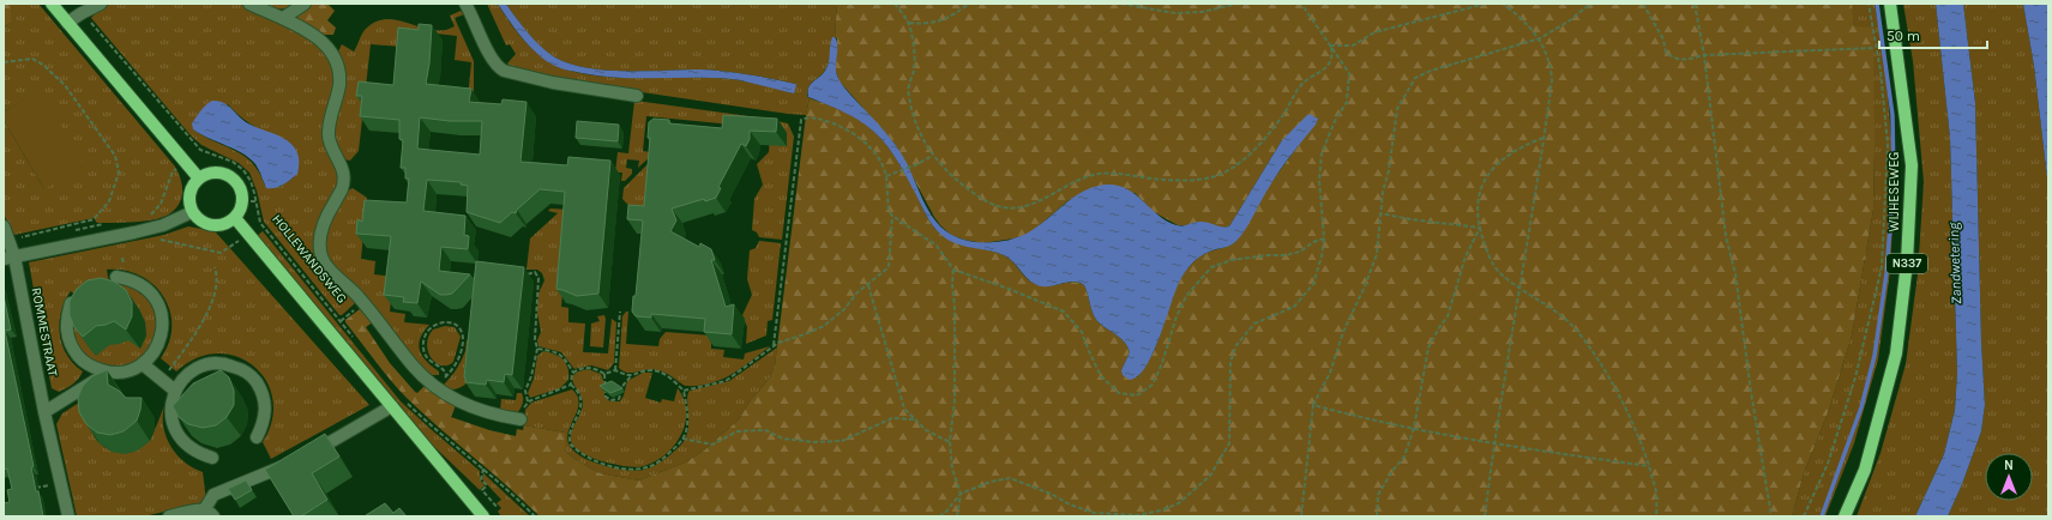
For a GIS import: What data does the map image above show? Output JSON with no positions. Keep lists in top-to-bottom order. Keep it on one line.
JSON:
{"streets":{"main road":["WIJHESEWEG","N337"],"street":["HOLLEWANDSWEG","ROMMESTRAAT"]},"water":["Zandwetering"],"scale_bar":"50 m","north":"top"}
